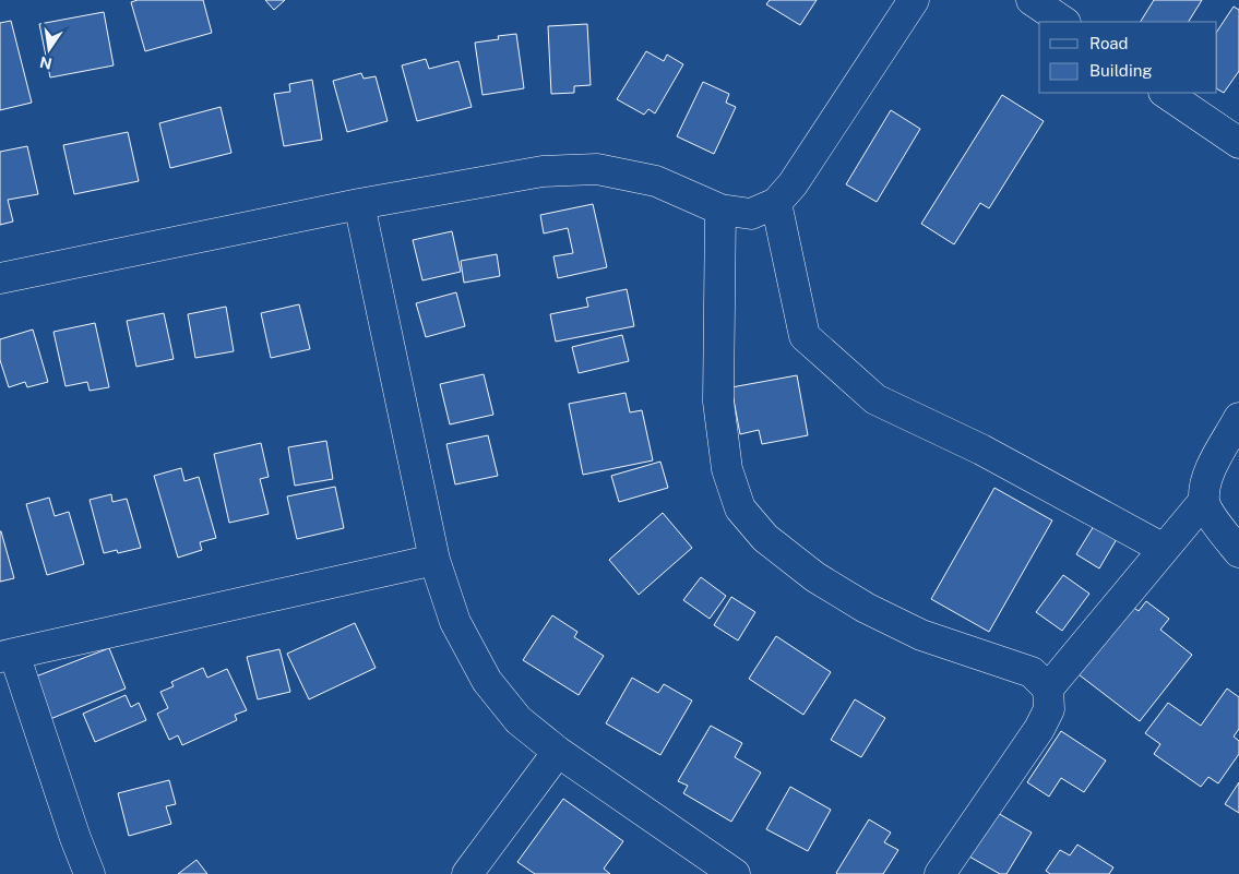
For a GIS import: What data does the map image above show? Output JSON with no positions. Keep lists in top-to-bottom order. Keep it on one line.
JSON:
{"legend":["Road","Building"],"north":"bottom"}
